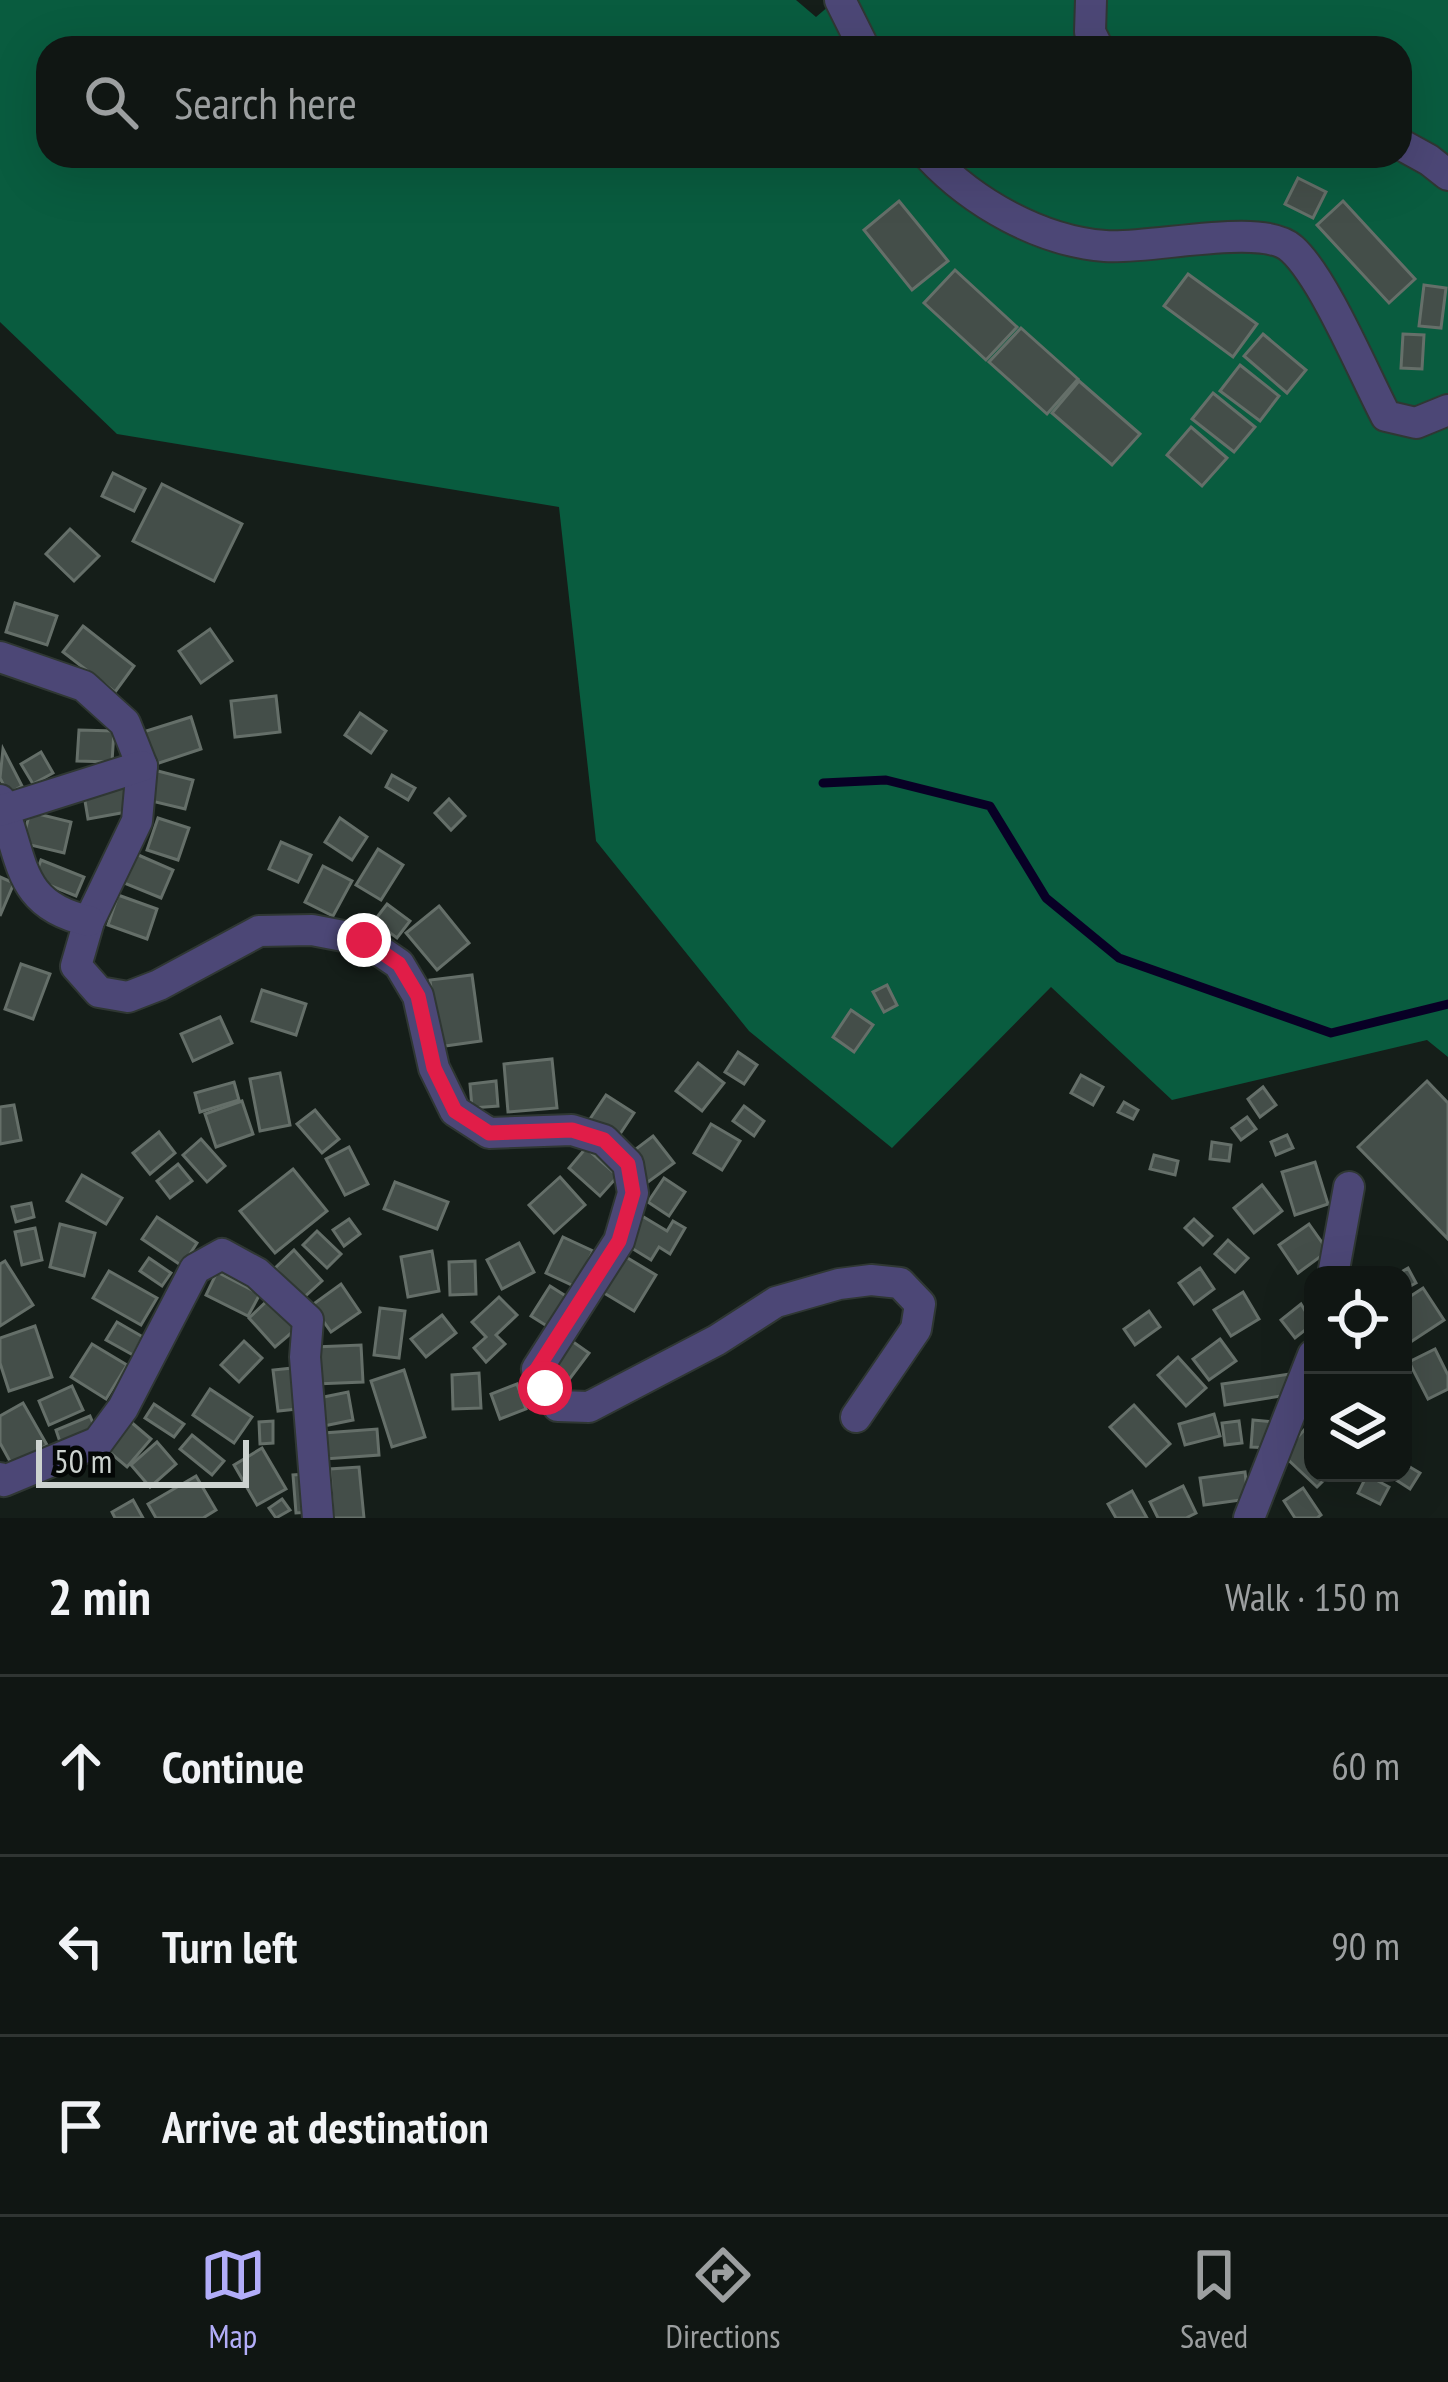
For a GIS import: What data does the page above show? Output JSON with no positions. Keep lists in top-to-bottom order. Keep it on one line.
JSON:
{"scale_bar":"50 m","page":{"search":"Search here","scale":"50 m","heading":["2 min","Walk · 150 m"],"list":[["Continue","60 m"],["Turn left","90 m"],"Arrive at destination"],"nav":["Map","Directions","Saved"]}}
